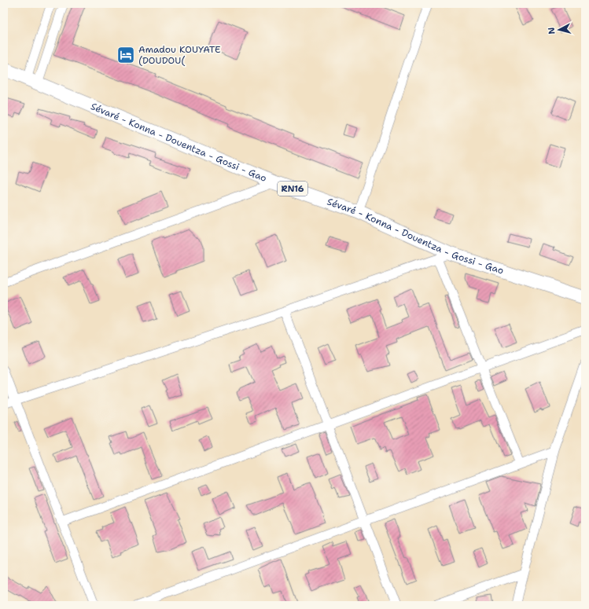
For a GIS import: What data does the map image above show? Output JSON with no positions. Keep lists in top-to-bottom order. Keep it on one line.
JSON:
{"streets":{"main road":["Sévaré - Konna - Douentza - Gossi - Gao","RN16"]},"places":{"hotel":["Amadou KOUYATE (DOUDOU("]},"north":"left"}
